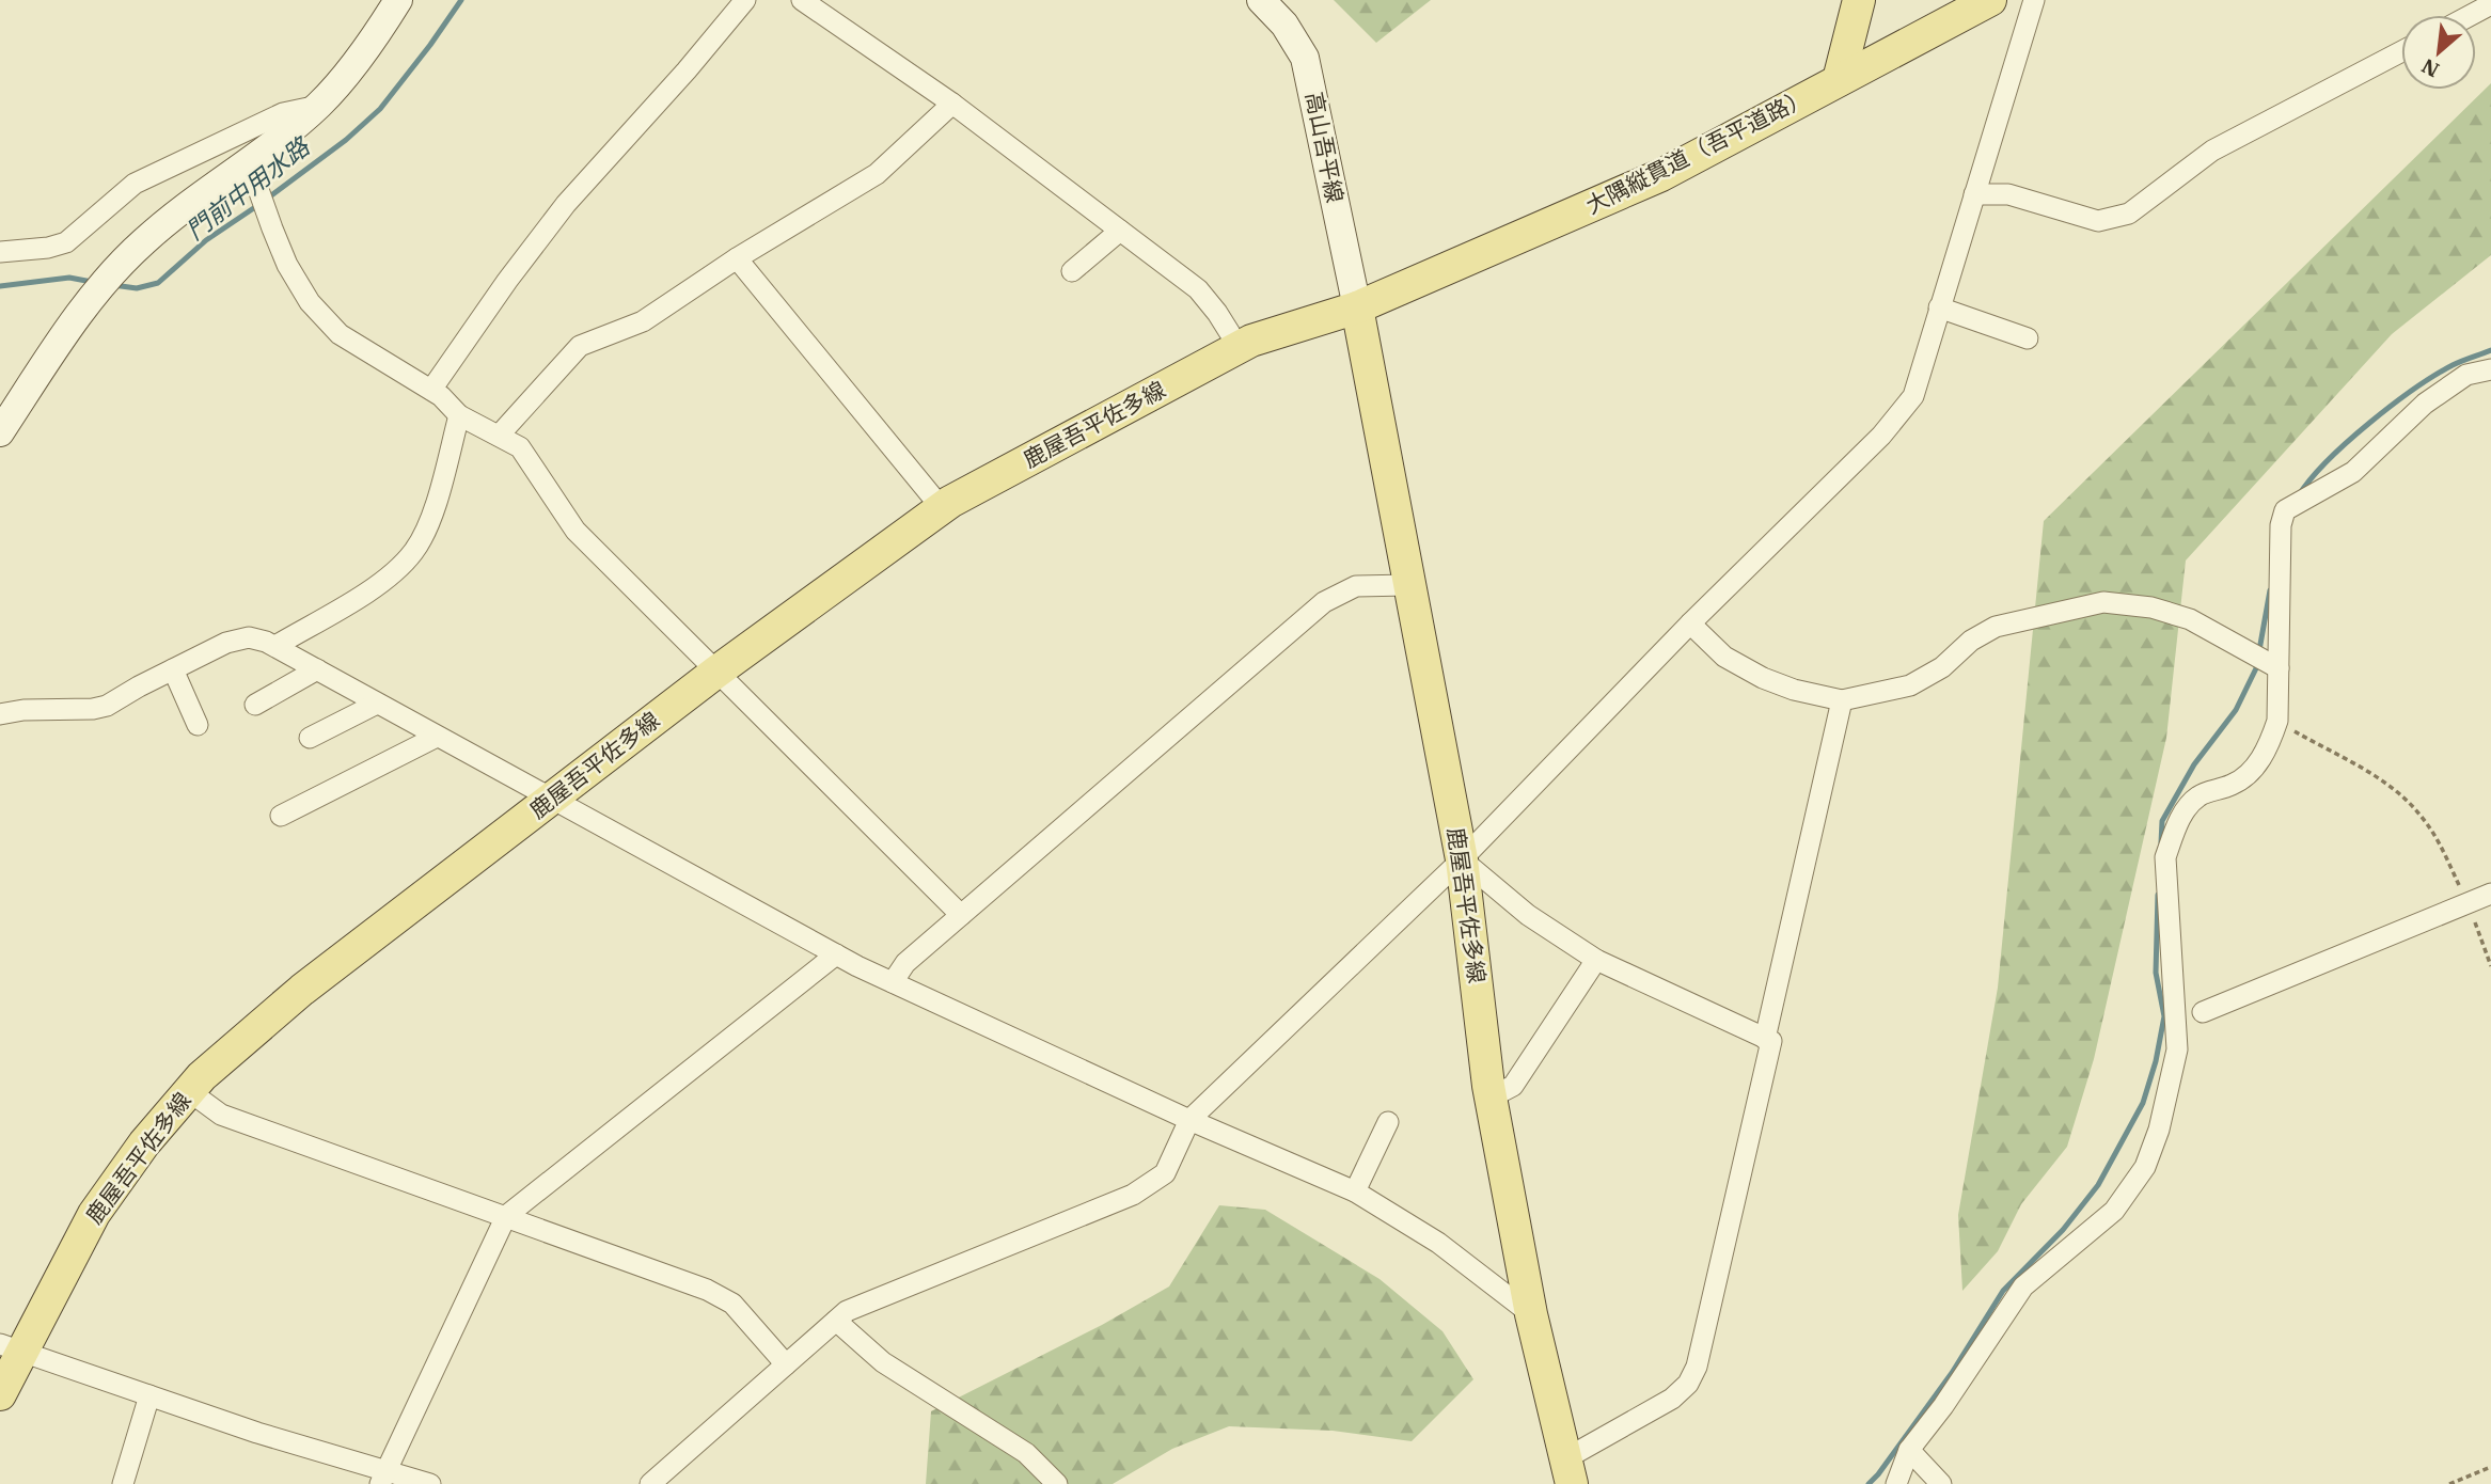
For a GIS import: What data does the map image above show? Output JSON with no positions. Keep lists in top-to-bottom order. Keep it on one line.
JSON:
{"streets":{"main road":["大隅縦貫道（吾平道路）","鹿屋吾平佐多線"],"street":["高山吾平線"]},"crossings":[["高山吾平線","大隅縦貫道（吾平道路）"],["高山吾平線","鹿屋吾平佐多線"],["大隅縦貫道（吾平道路）","鹿屋吾平佐多線"]],"water":["門前中用水路"],"north":"bottom left"}
